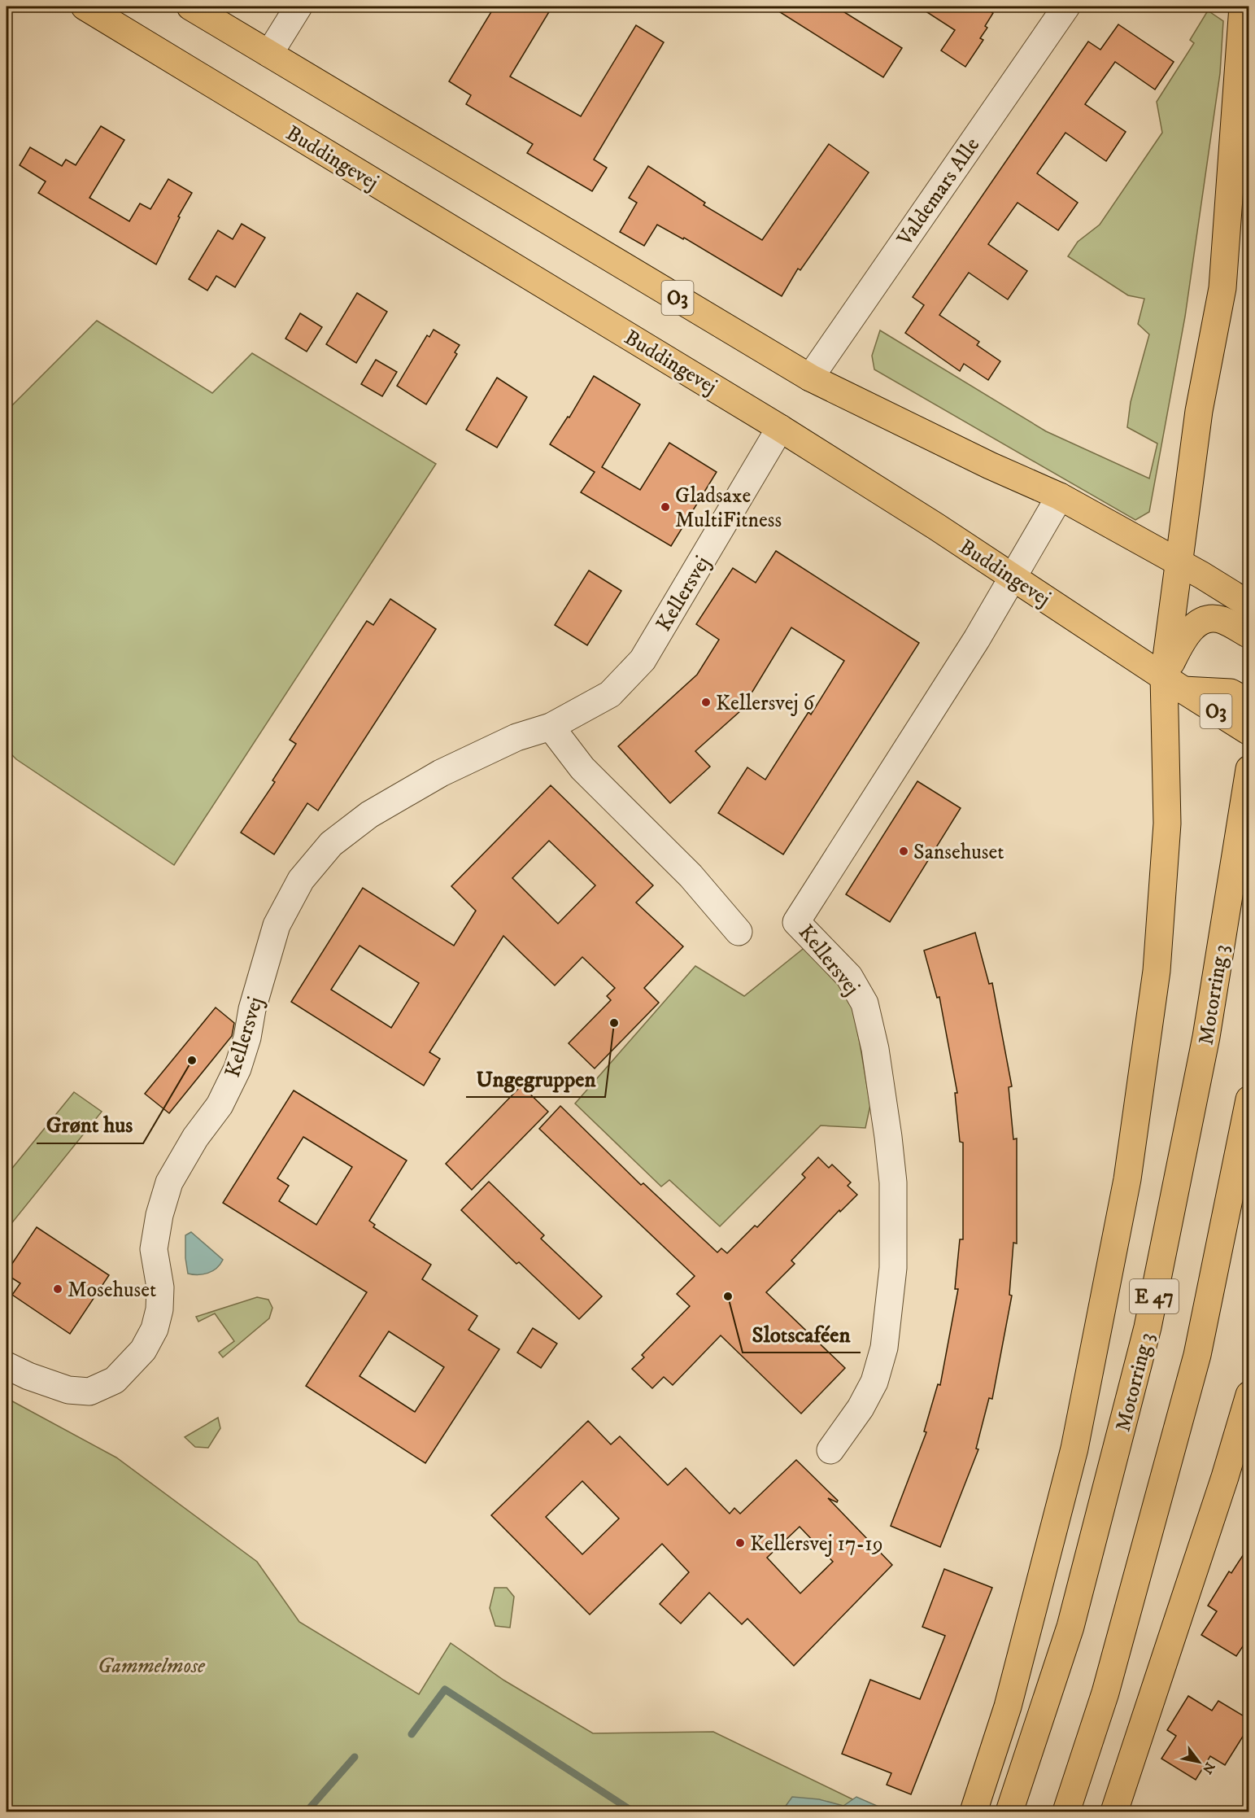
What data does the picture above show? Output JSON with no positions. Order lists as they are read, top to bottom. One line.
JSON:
{"streets":{"main road":["Buddingevej","O3","Motorring 3","E 47"],"street":["Valdemars Alle","Kellersvej"]},"crossings":[["Buddingevej","Kellersvej"],["Valdemars Alle","O3"],["O3","Kellersvej"]],"parks":["Gammelmose"],"places":["Gladsaxe MultiFitness","Kellersvej 6","Sansehuset","Ungegruppen","Grønt hus","Mosehuset","Slotscaféen","Kellersvej 17-19"],"north":"bottom right"}
